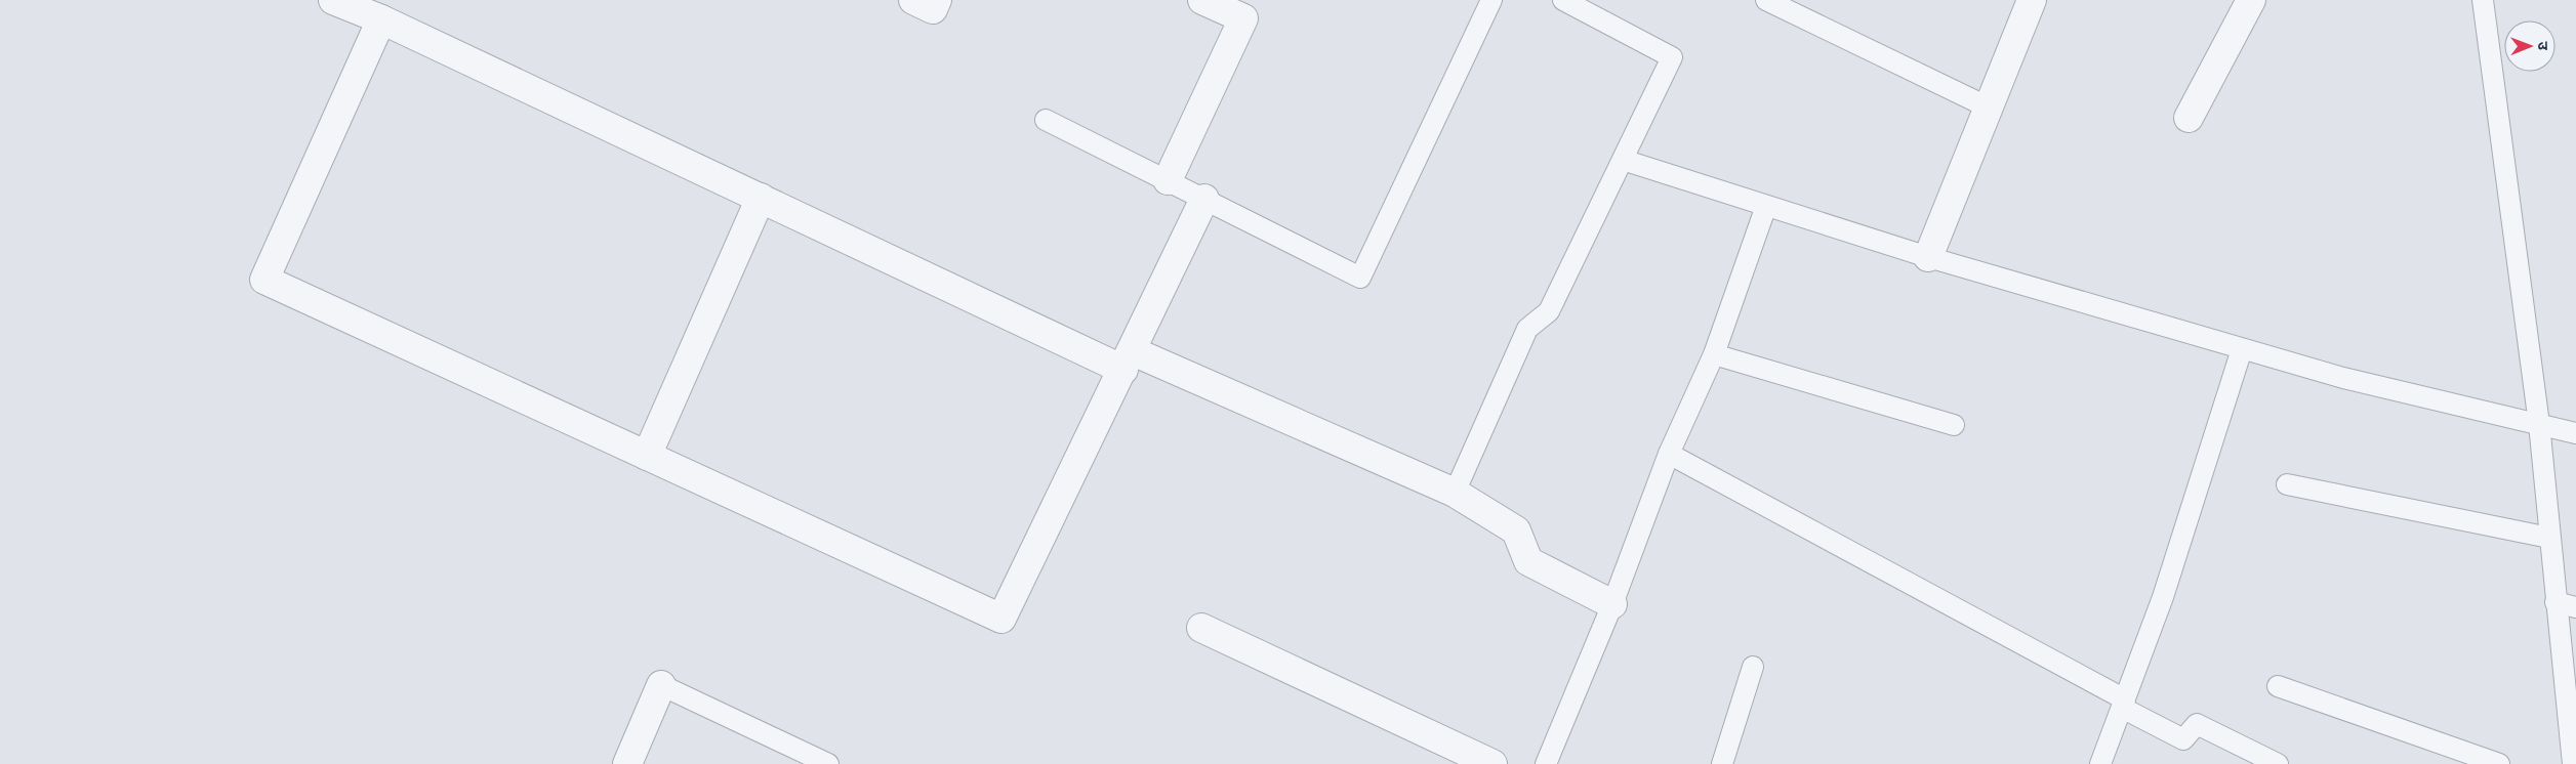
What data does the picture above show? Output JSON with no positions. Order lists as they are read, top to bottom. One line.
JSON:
{"north":"right"}
